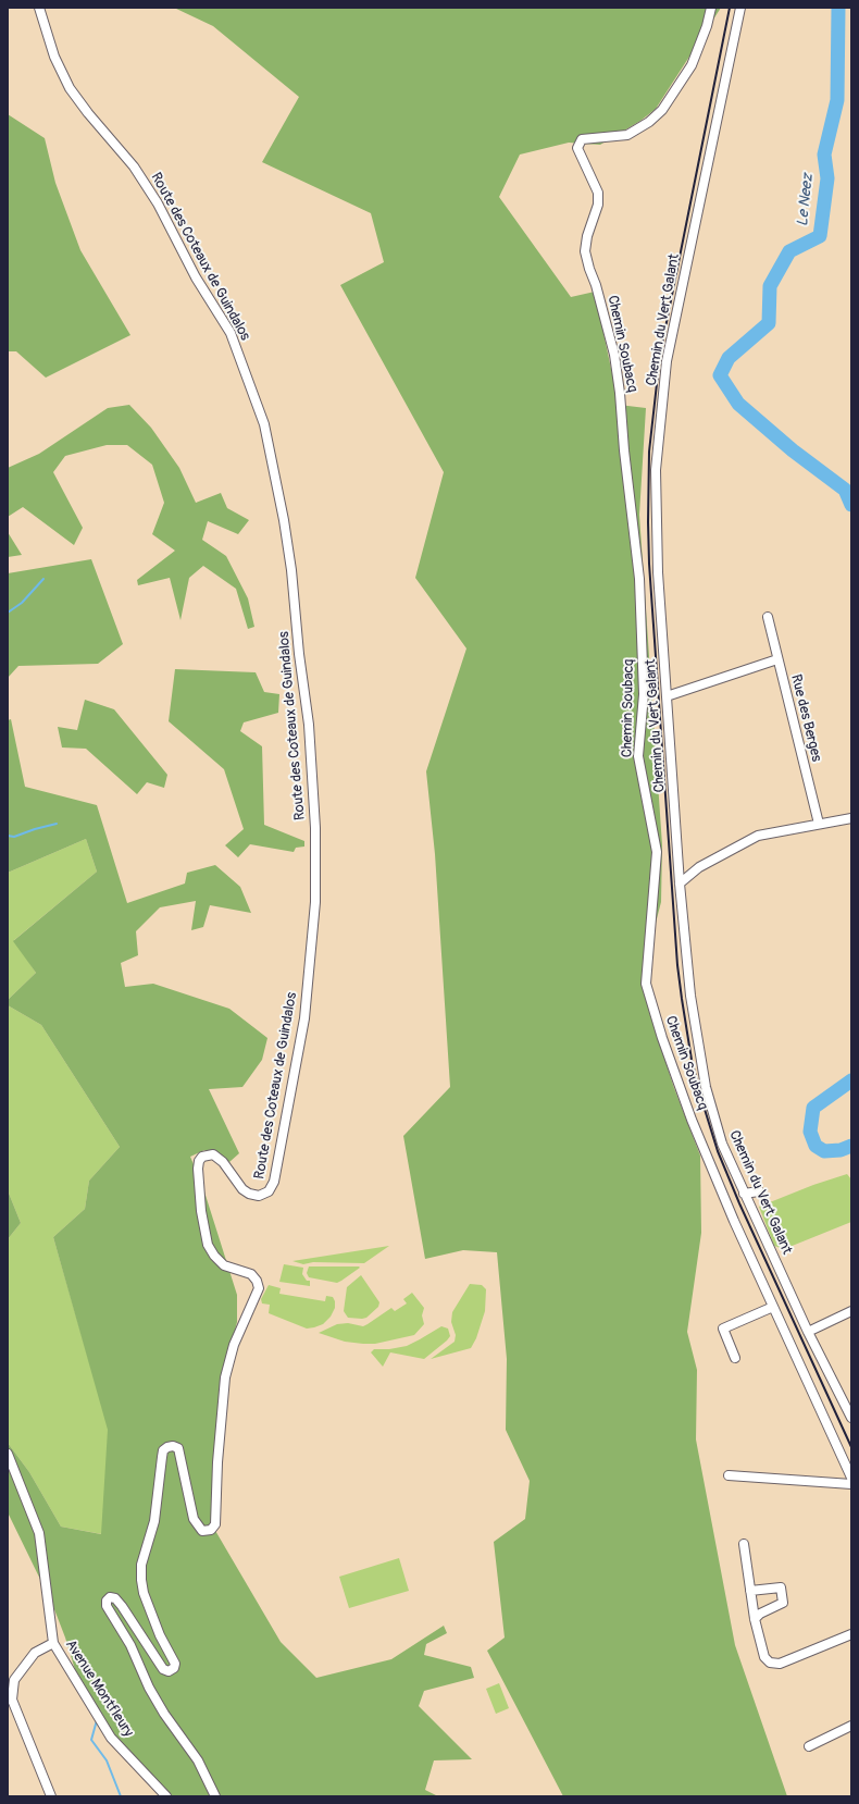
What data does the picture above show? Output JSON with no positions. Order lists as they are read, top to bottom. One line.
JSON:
{"streets":{"street":["Route des Coteaux de Guindalos","Chemin du Vert Galant","Chemin Soubacq","Rue des Berges","Avenue Montfleury"]},"water":["Le Neez"]}
